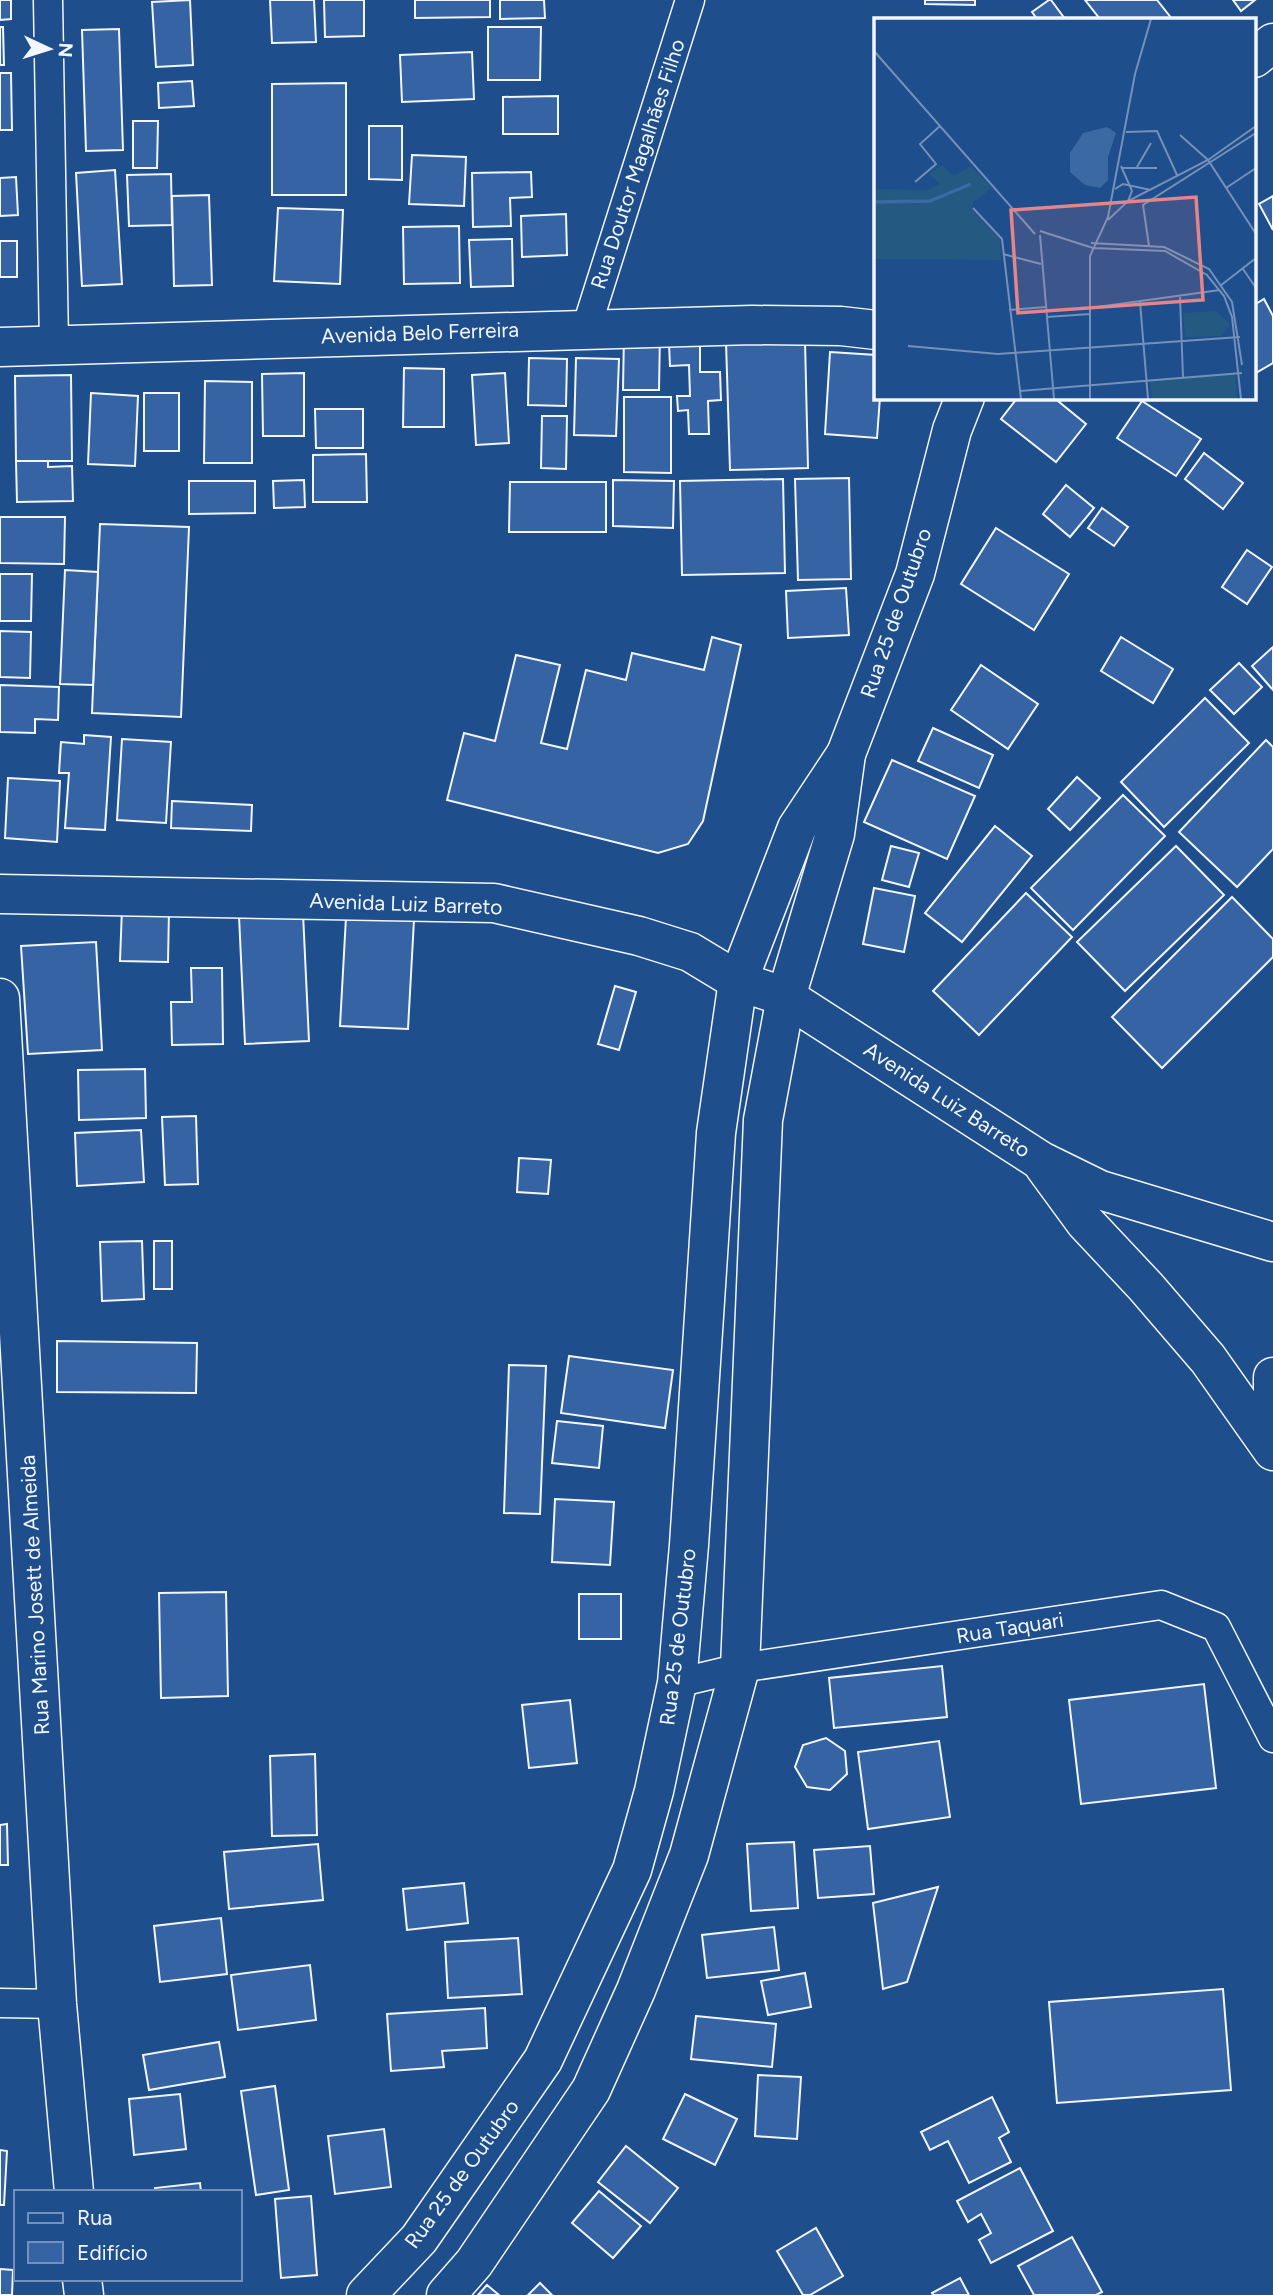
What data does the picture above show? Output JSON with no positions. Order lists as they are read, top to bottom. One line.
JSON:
{"streets":{"main road":["Avenida Belo Ferreira","Rua 25 de Outubro","Avenida Luiz Barreto","Rua Marino Josett de Almeida"],"street":["Rua Doutor Magalhães Filho","Rua Taquari"]},"crossings":[["Rua Doutor Magalhães Filho","Avenida Belo Ferreira"],["Rua 25 de Outubro","Avenida Luiz Barreto"],["Rua 25 de Outubro","Rua Taquari"]],"legend":["Rua","Edifício"],"north":"right"}
